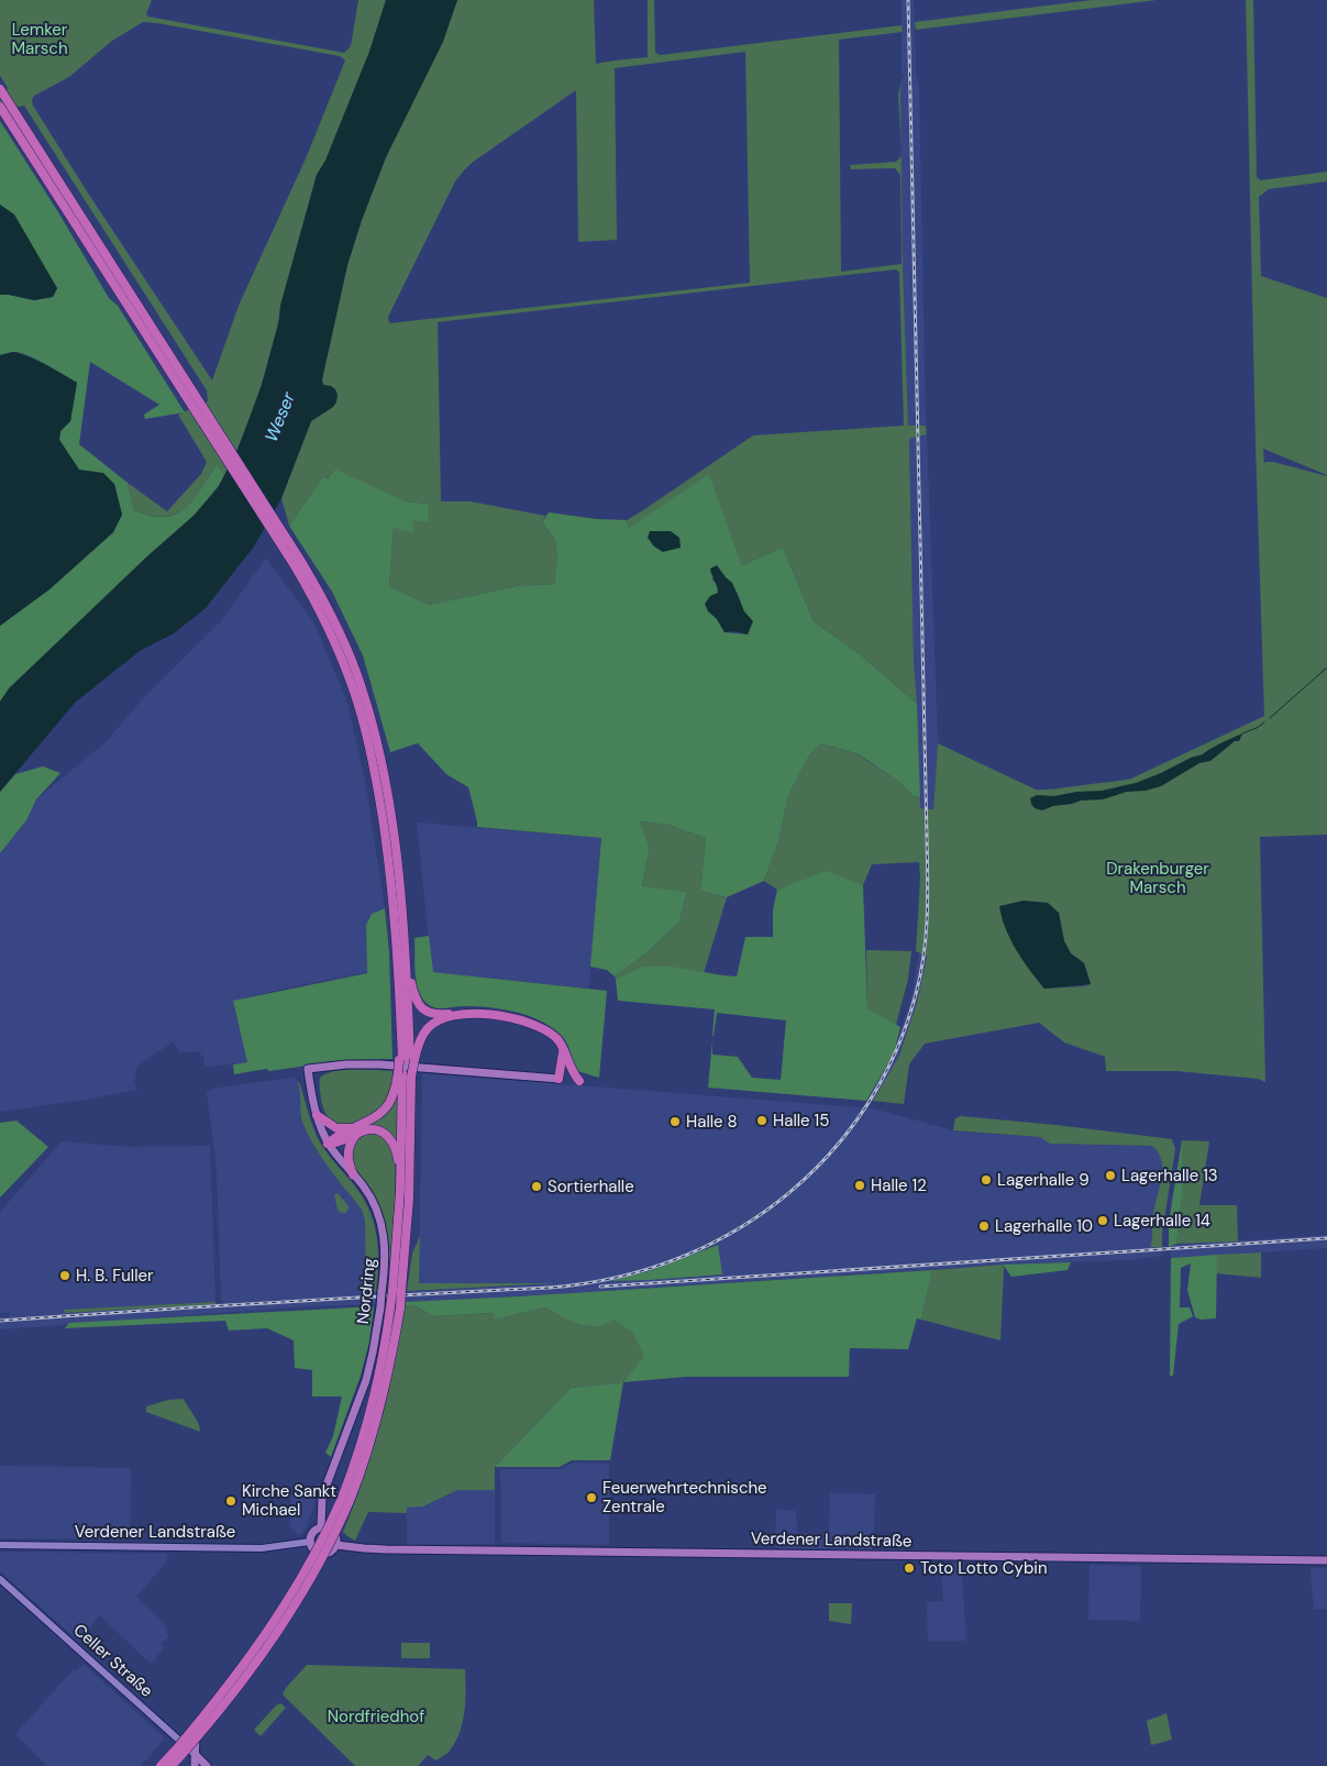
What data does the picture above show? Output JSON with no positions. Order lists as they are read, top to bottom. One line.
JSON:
{"streets":{"main road":["Nordring","Verdener Landstraße","Celler Straße"]},"crossings":[["Nordring","Verdener Landstraße"]],"water":["Weser"],"parks":["Lemker Marsch","Drakenburger Marsch","Nordfriedhof"],"places":["Halle 15","Halle 8","Lagerhalle 13","Lagerhalle 9","Halle 12","Sortierhalle","Lagerhalle 14","Lagerhalle 10","H. B. Fuller","Feuerwehrtechnische Zentrale","Kirche Sankt Michael","Toto Lotto Cybin"]}
